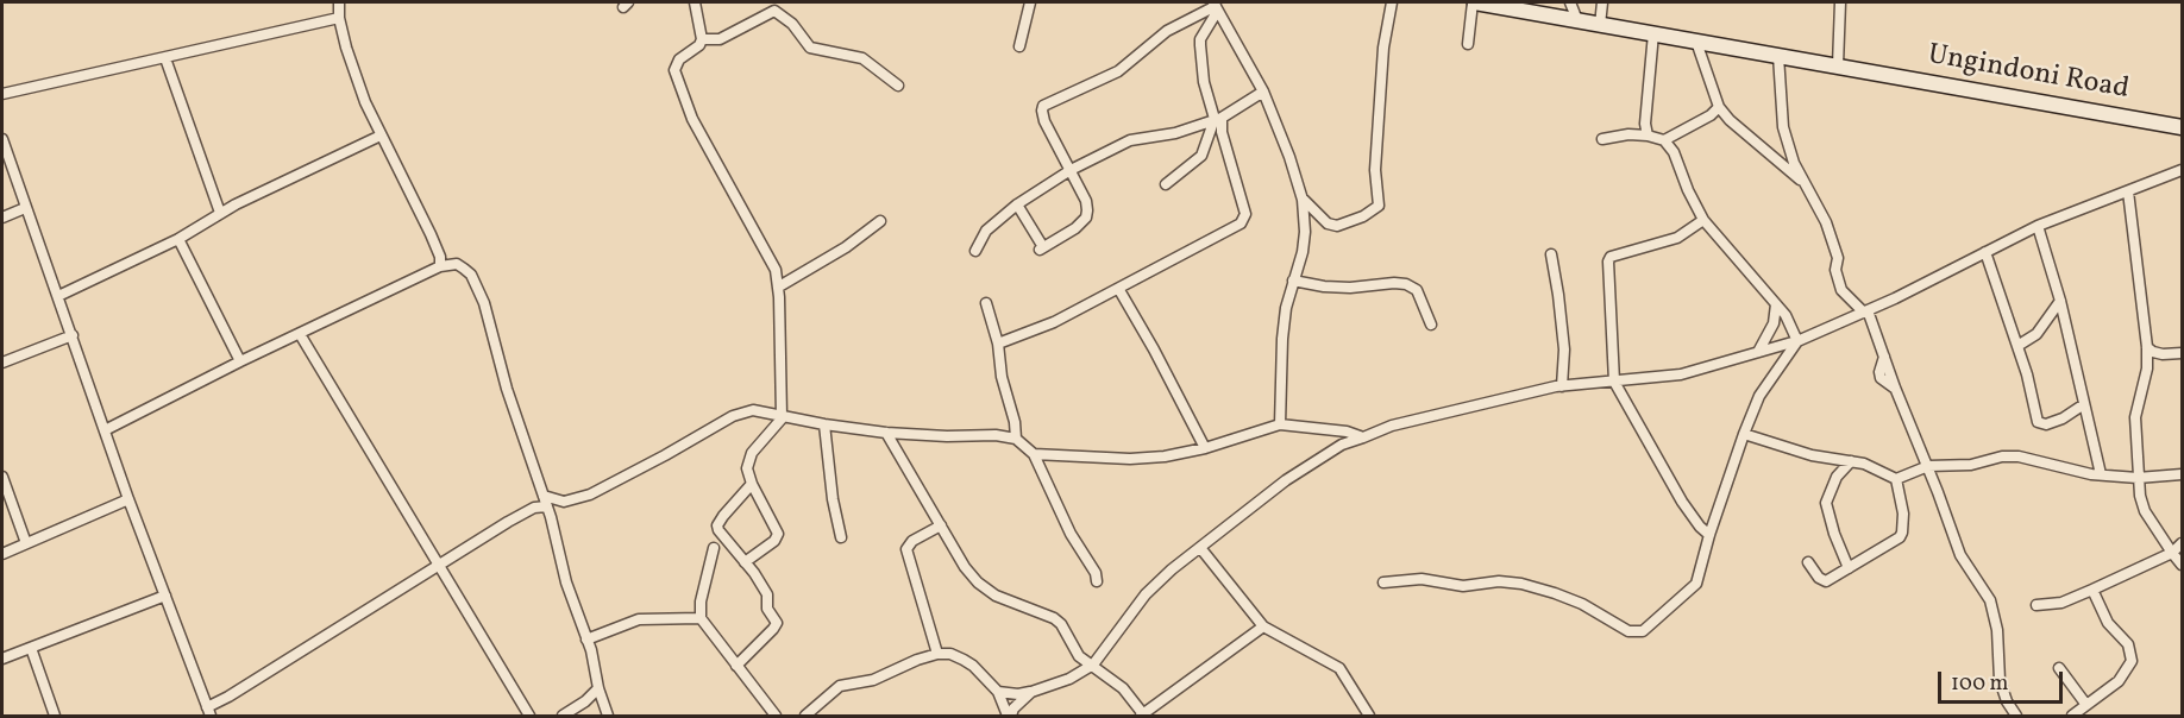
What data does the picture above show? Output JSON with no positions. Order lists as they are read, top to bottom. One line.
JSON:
{"streets":{"main road":["Ungindoni Road"]},"scale_bar":"100 m"}
